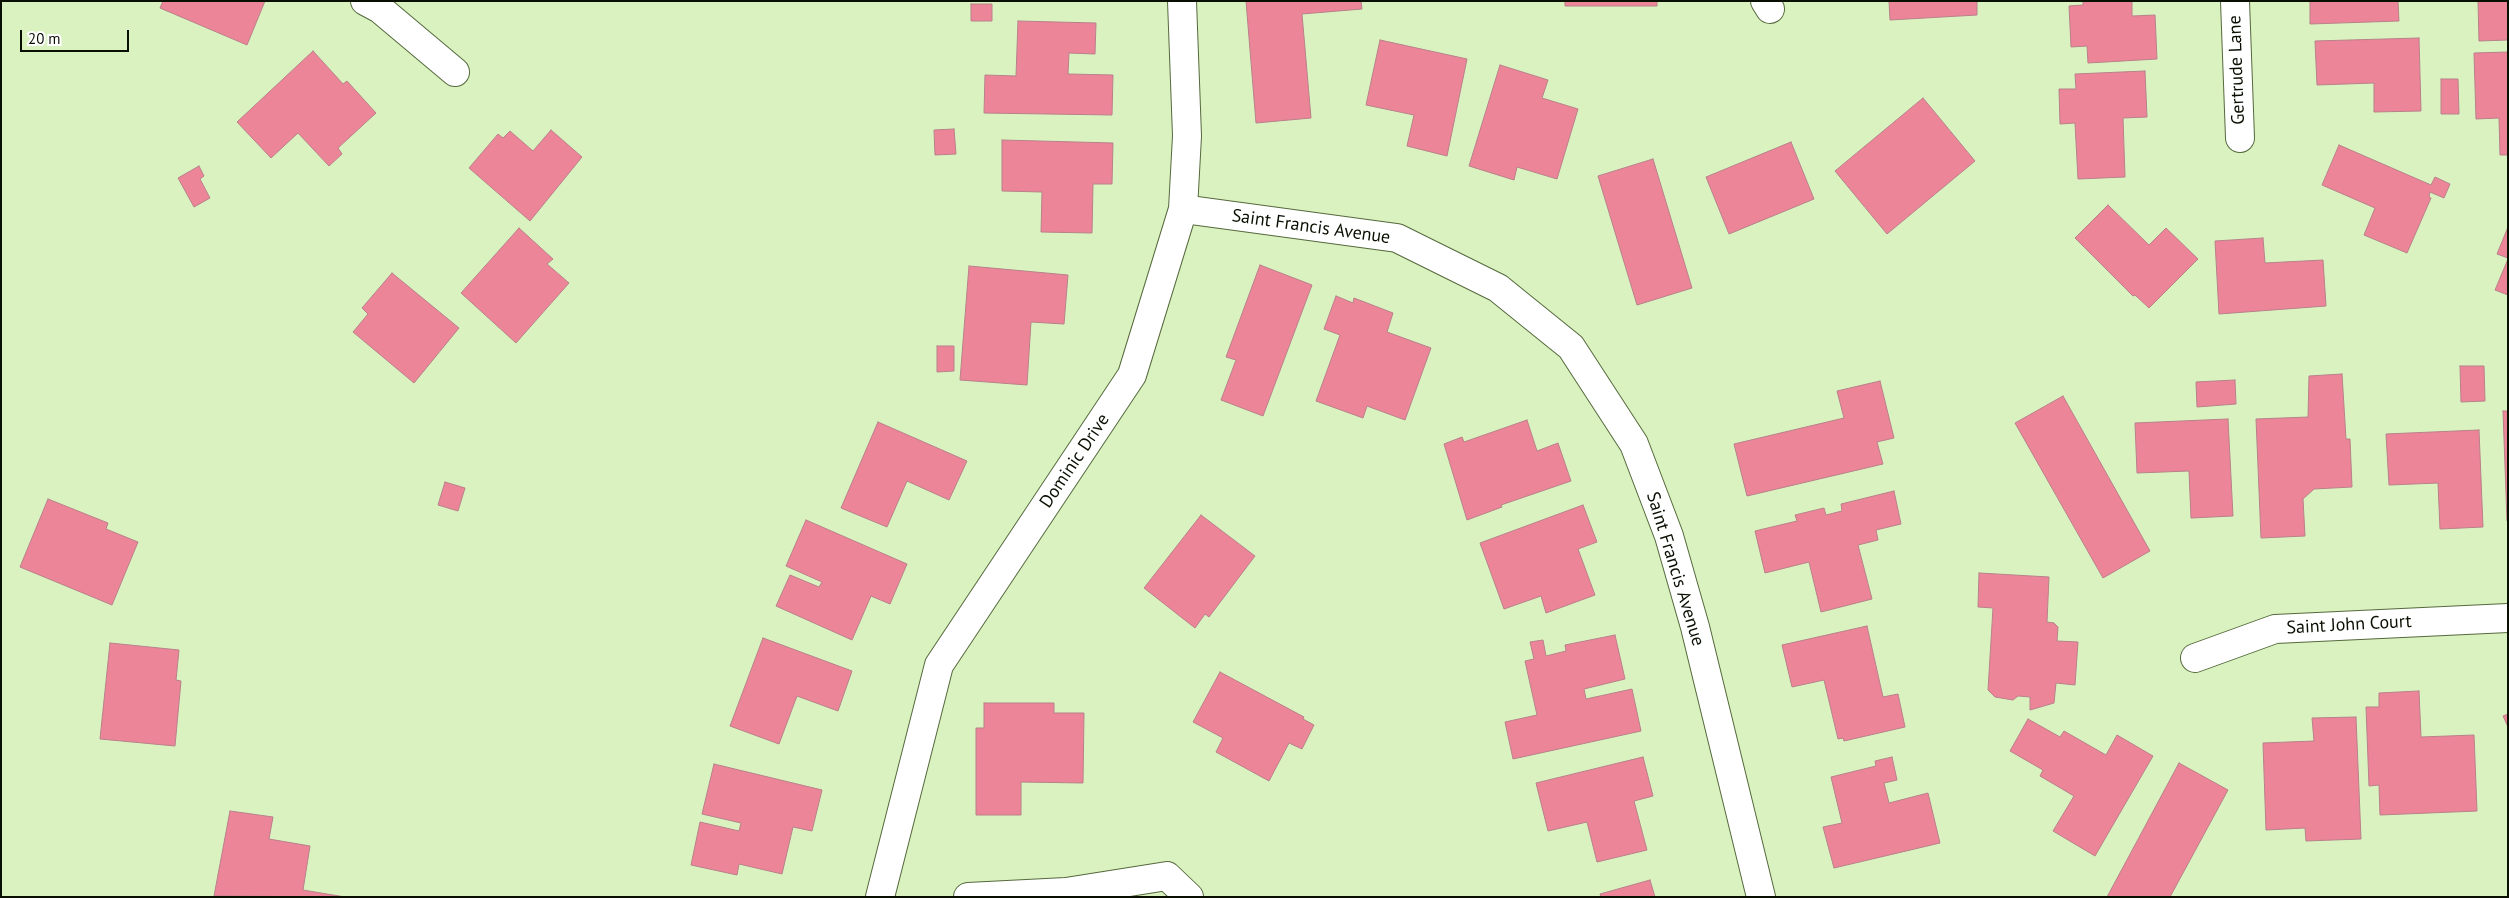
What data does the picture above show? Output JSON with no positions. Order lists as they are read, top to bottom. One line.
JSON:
{"streets":{"street":["Gertrude Lane","Saint Francis Avenue","Dominic Drive","Saint John Court"]},"crossings":[["Saint Francis Avenue","Dominic Drive"]],"scale_bar":"20 m"}
